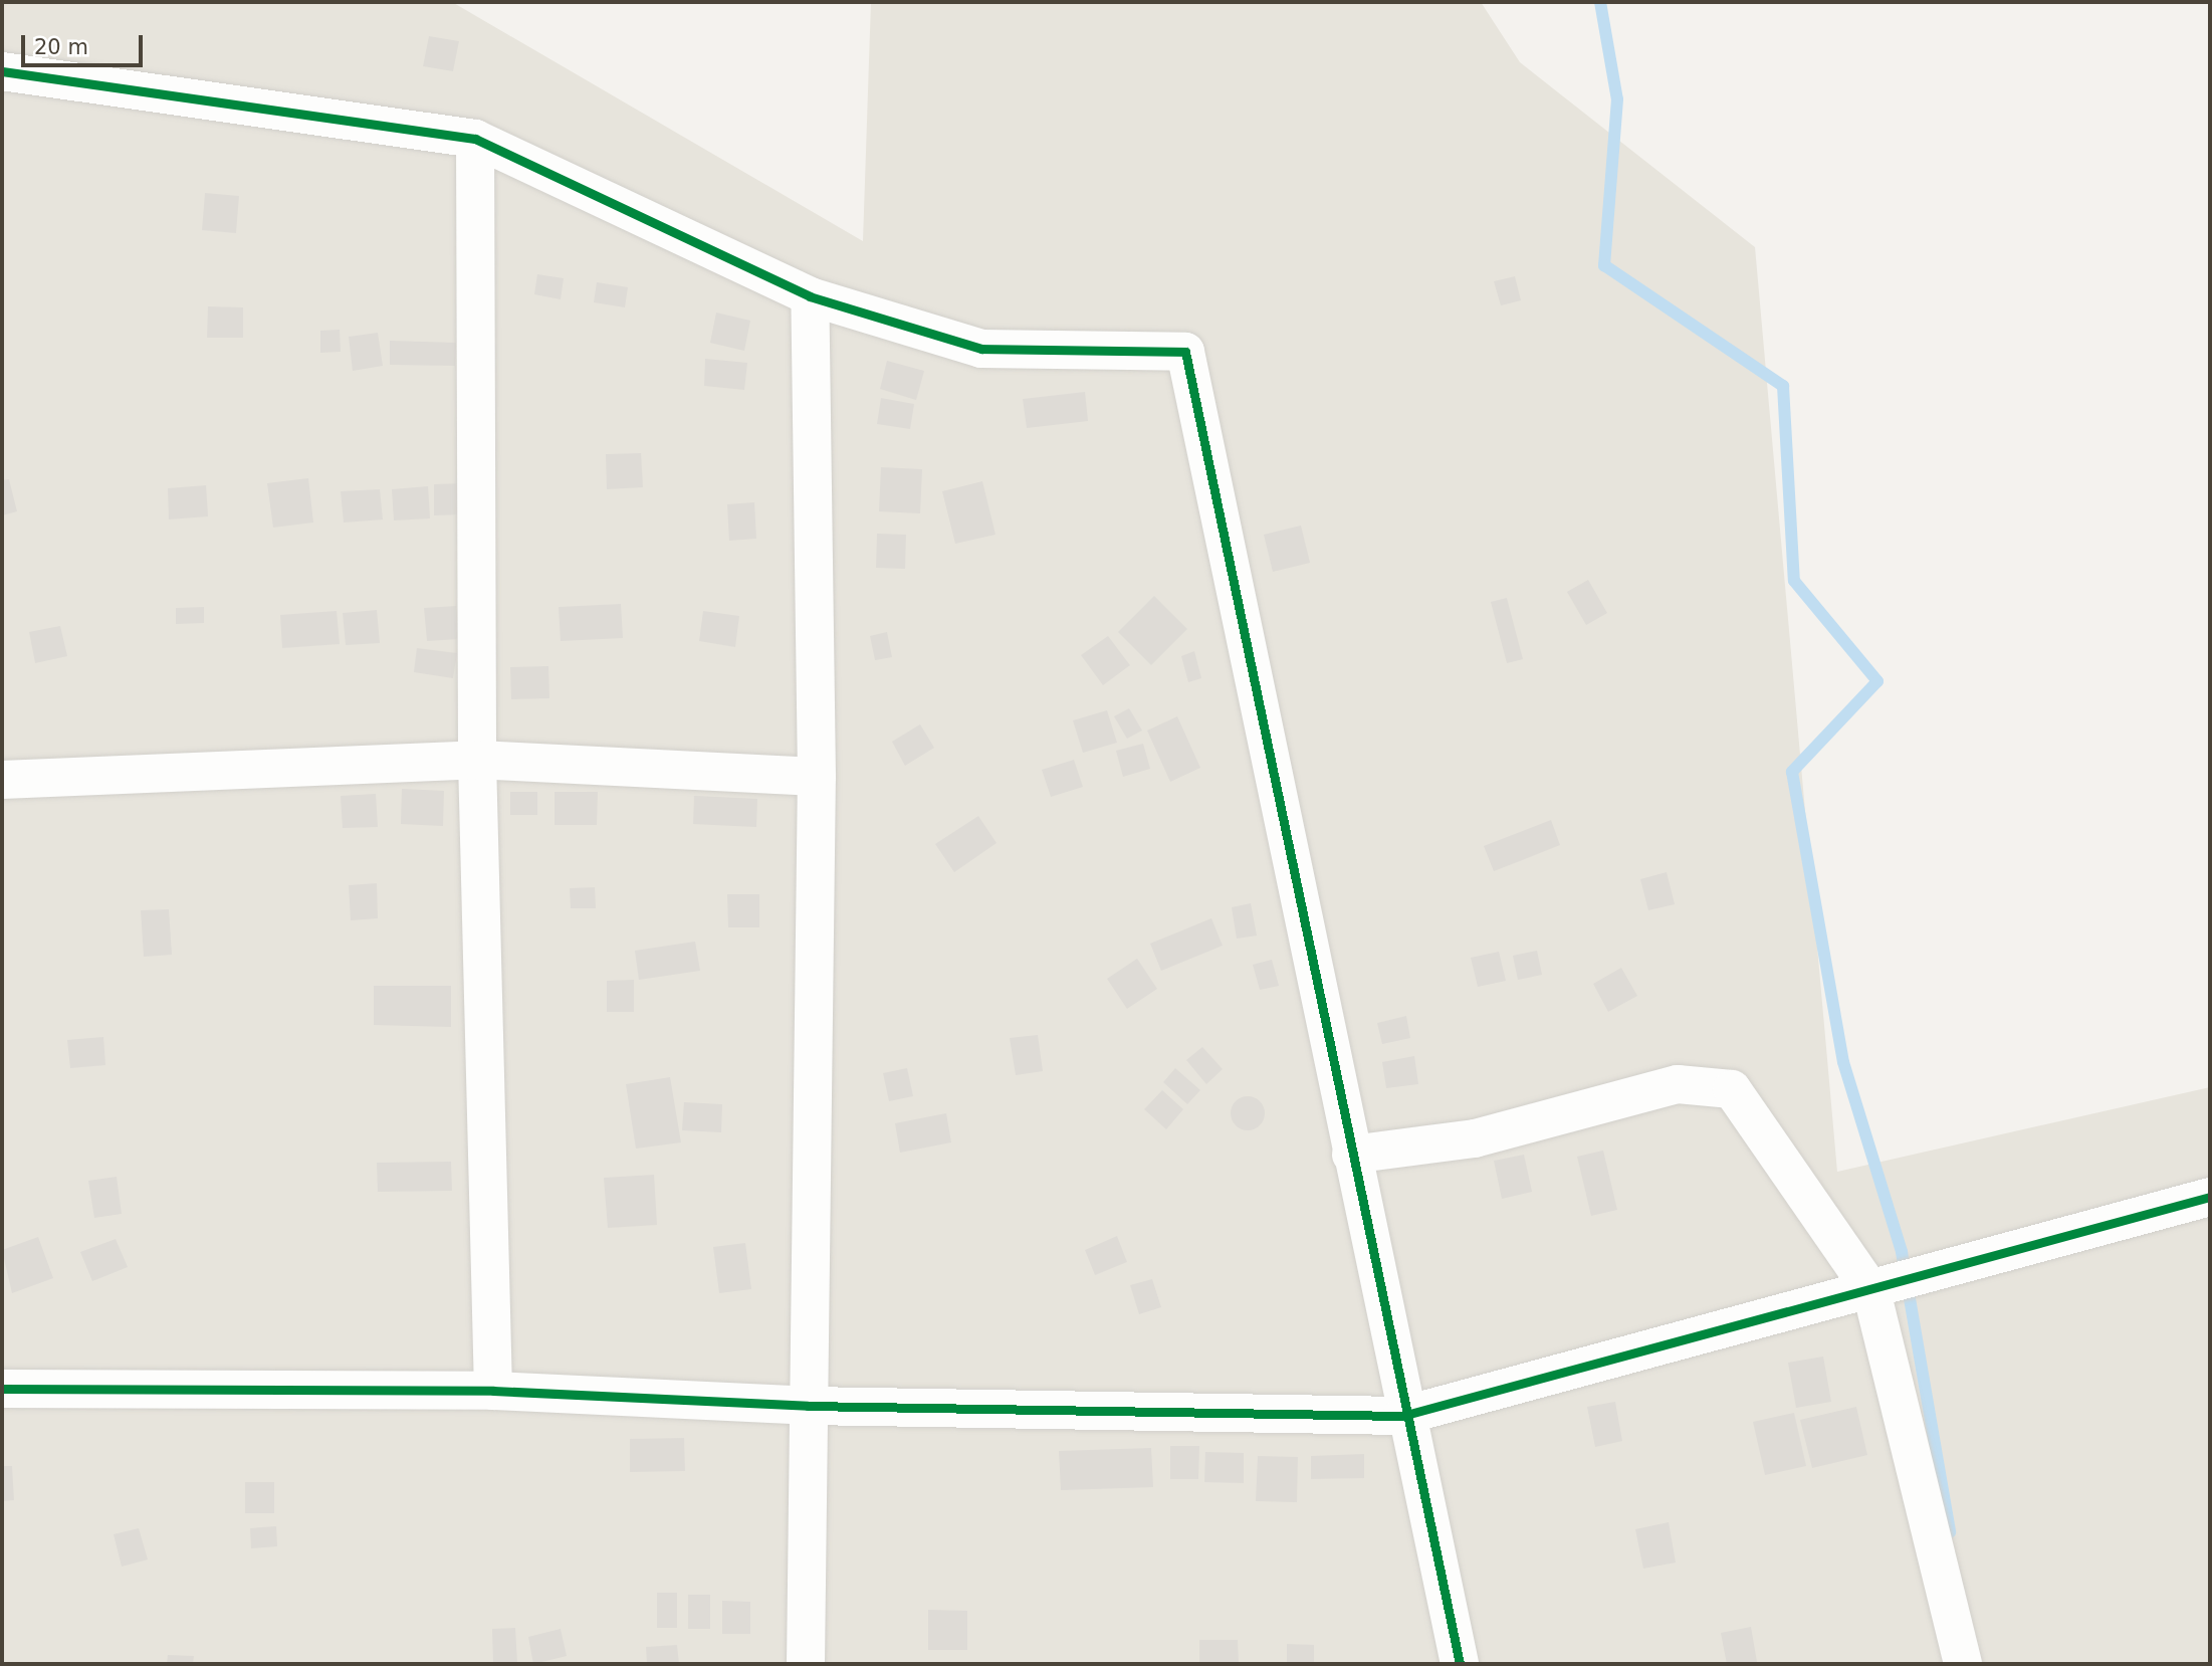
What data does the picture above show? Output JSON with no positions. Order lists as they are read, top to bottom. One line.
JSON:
{"scale_bar":"20 m"}
